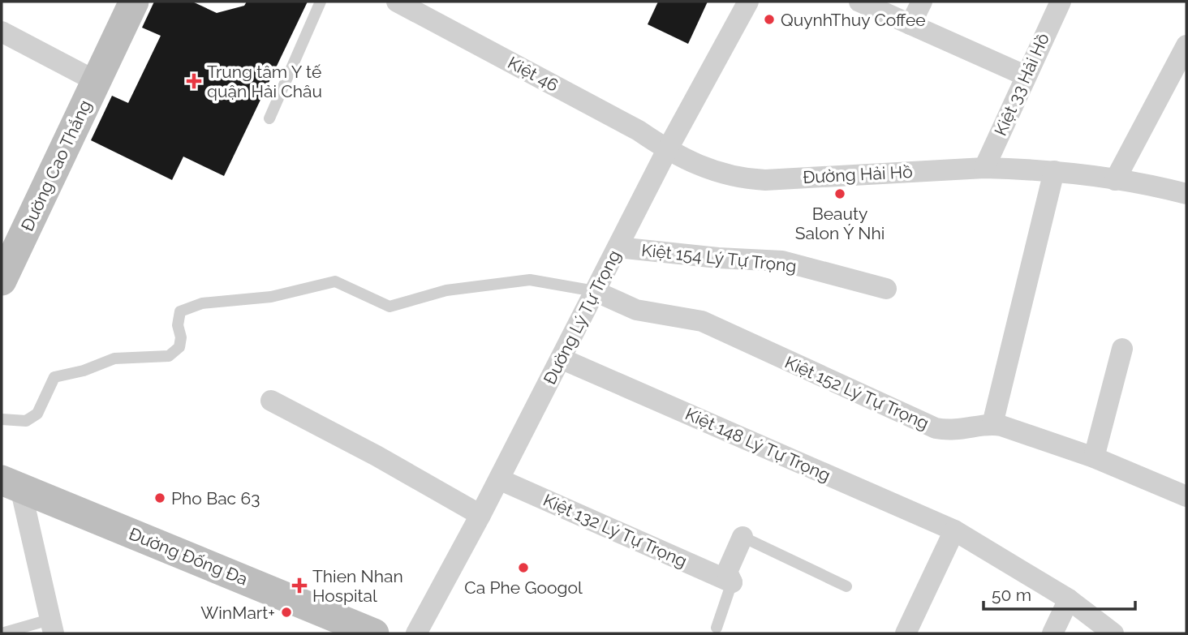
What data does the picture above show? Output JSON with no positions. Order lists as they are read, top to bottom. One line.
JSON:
{"streets":{"main road":["Đường Cao Thắng","Đường Đống Đa"],"street":["Kiệt 46","Kiệt 33 Hải Hồ","Đường Hải Hồ","Kiệt 154 Lý Tự Trọng","Đường Lý Tự Trọng","Kiệt 152 Lý Tự Trọng","Kiệt 148 Lý Tự Trọng","Kiệt 132 Lý Tự Trọng"]},"crossings":[["Kiệt 46","Đường Hải Hồ"],["Kiệt 46","Đường Lý Tự Trọng"],["Kiệt 33 Hải Hồ","Đường Hải Hồ"],["Đường Hải Hồ","Đường Lý Tự Trọng"],["Kiệt 154 Lý Tự Trọng","Đường Lý Tự Trọng"],["Đường Lý Tự Trọng","Kiệt 152 Lý Tự Trọng"],["Đường Lý Tự Trọng","Kiệt 148 Lý Tự Trọng"],["Đường Lý Tự Trọng","Kiệt 132 Lý Tự Trọng"]],"places":{"other":["QuynhThuy Coffee","Beauty Salon Ý Nhi","Pho Bac 63","Ca Phe Googol","WinMart+"],"health":["Trung tâm Y tế quận Hải Châu","Thien Nhan Hospital"]},"scale_bar":"50 m"}
